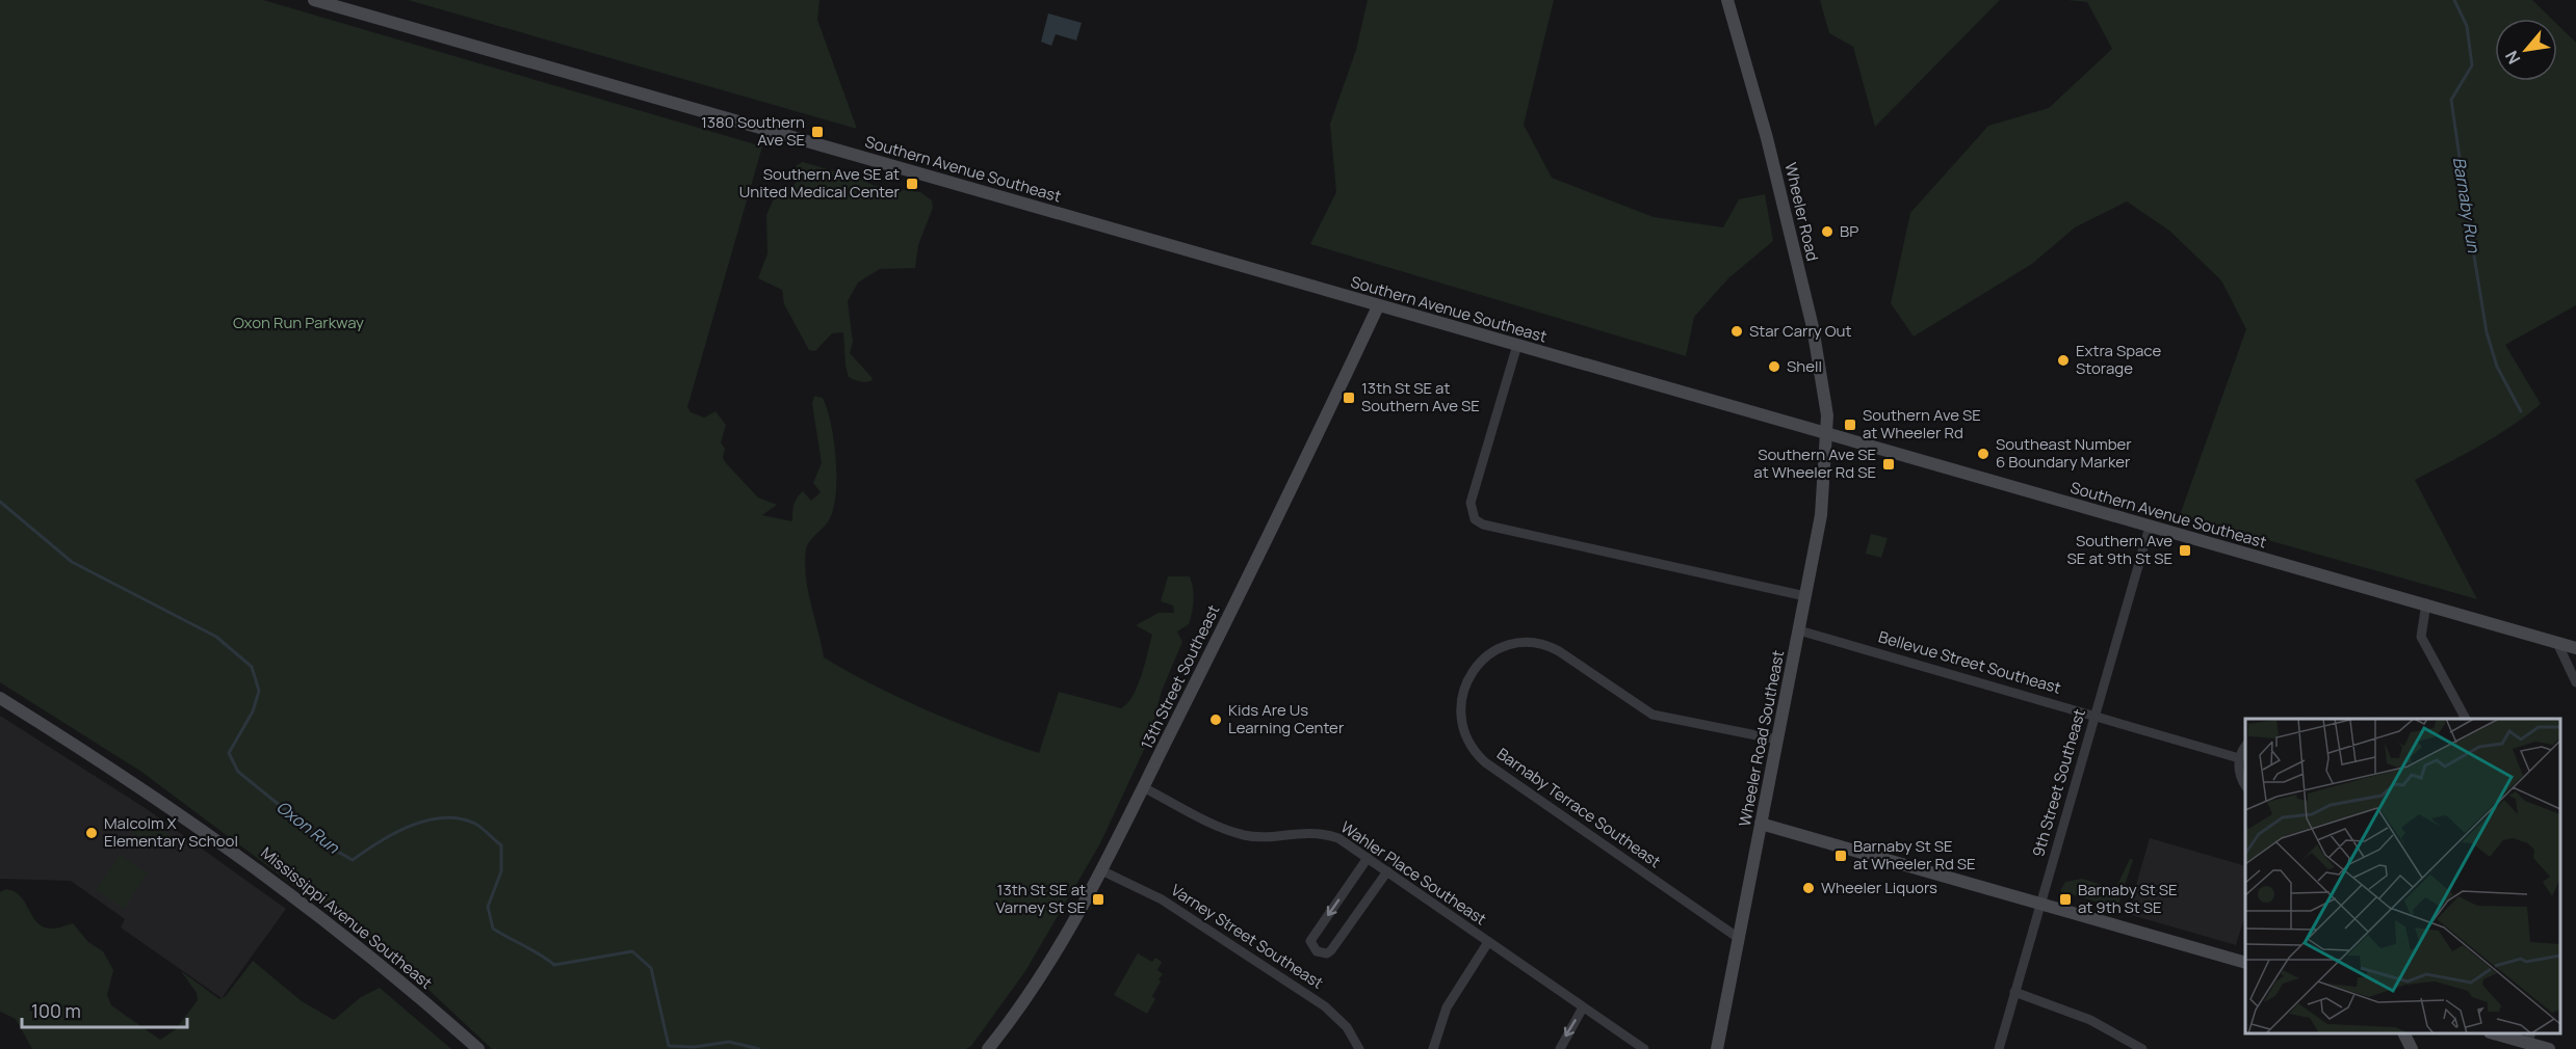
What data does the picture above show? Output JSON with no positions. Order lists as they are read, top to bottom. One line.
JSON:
{"streets":{"main road":["Southern Avenue Southeast","Wheeler Road","13th Street Southeast","Wheeler Road Southeast","Mississippi Avenue Southeast"],"street":["Bellevue Street Southeast","9th Street Southeast","Barnaby Terrace Southeast","Wahler Place Southeast","Varney Street Southeast"]},"crossings":[["Southern Avenue Southeast","Wheeler Road"],["Southern Avenue Southeast","13th Street Southeast"],["Southern Avenue Southeast","Wheeler Road Southeast"],["Southern Avenue Southeast","9th Street Southeast"],["Wheeler Road","Wheeler Road Southeast"],["Bellevue Street Southeast","Wheeler Road Southeast"],["Bellevue Street Southeast","9th Street Southeast"],["13th Street Southeast","Wahler Place Southeast"],["13th Street Southeast","Varney Street Southeast"],["Wheeler Road Southeast","Barnaby Terrace Southeast"]],"water":["Barnaby Run","Oxon Run"],"parks":["Oxon Run Parkway"],"places":{"transit":["1380 Southern Ave SE","Southern Ave SE at United Medical Center","13th St SE at Southern Ave SE","Southern Ave SE at Wheeler Rd","Southern Ave SE at Wheeler Rd SE","Southern Ave SE at 9th St SE","Barnaby St SE at Wheeler Rd SE","13th St SE at Varney St SE","Barnaby St SE at 9th St SE"],"other":["BP","Star Carry Out","Extra Space Storage","Shell","Southeast Number 6 Boundary Marker","Kids Are Us Learning Center","Malcolm X Elementary School","Wheeler Liquors"]},"scale_bar":"100 m","north":"bottom left"}
